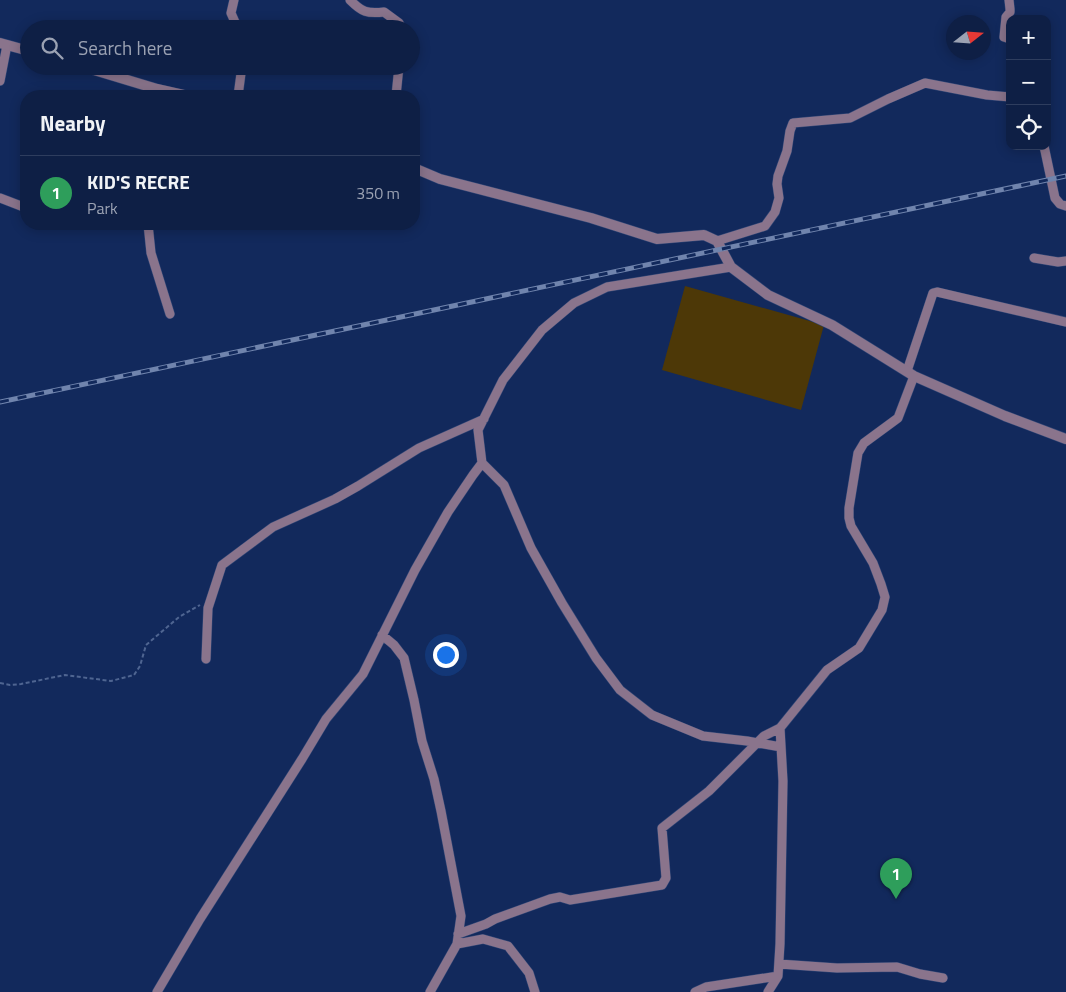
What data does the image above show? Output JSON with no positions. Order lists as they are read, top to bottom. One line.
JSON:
{"north":"right","page":{"map_buttons":["+","−"],"search":"Search here","heading":"Nearby","list":[{"mark":"1","name":"KID'S RECRE","note":"Park","value":"350 m"}],"pins":"1"}}
